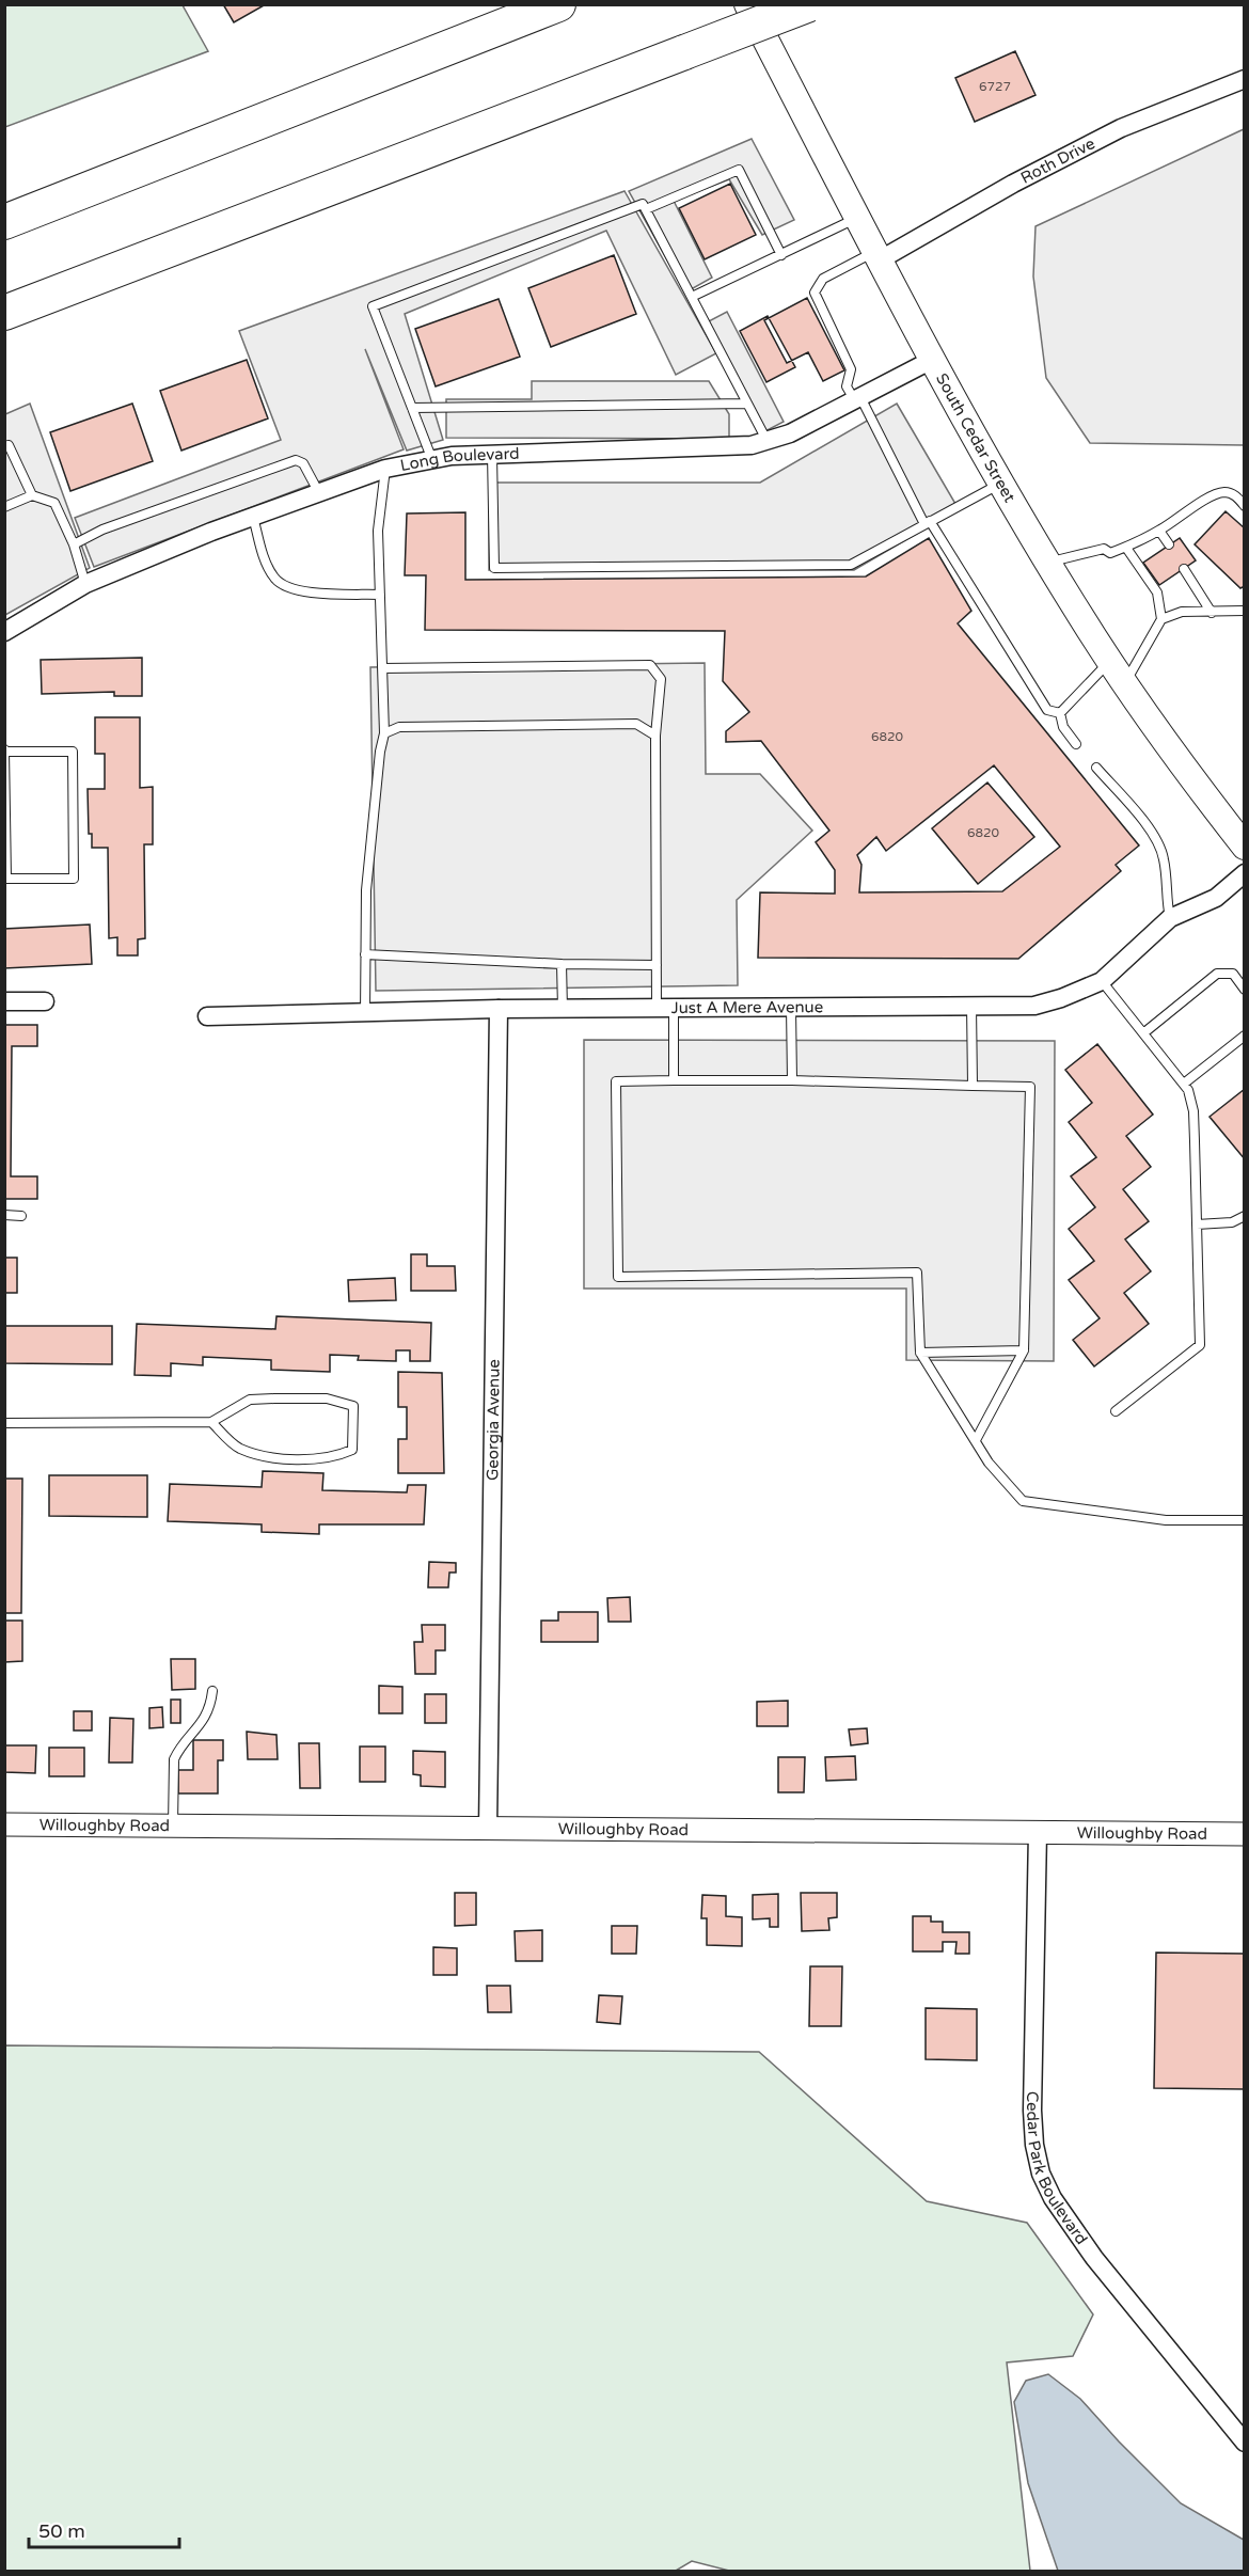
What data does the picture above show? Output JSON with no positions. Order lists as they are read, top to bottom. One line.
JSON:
{"streets":{"main road":["South Cedar Street"],"street":["Roth Drive","Long Boulevard","Just A Mere Avenue","Georgia Avenue","Willoughby Road","Cedar Park Boulevard"]},"crossings":[["Roth Drive","South Cedar Street"],["South Cedar Street","Long Boulevard"],["Just A Mere Avenue","Georgia Avenue"],["Georgia Avenue","Willoughby Road"],["Willoughby Road","Cedar Park Boulevard"]],"house_numbers":["6727","6820","6820"],"scale_bar":"50 m"}
